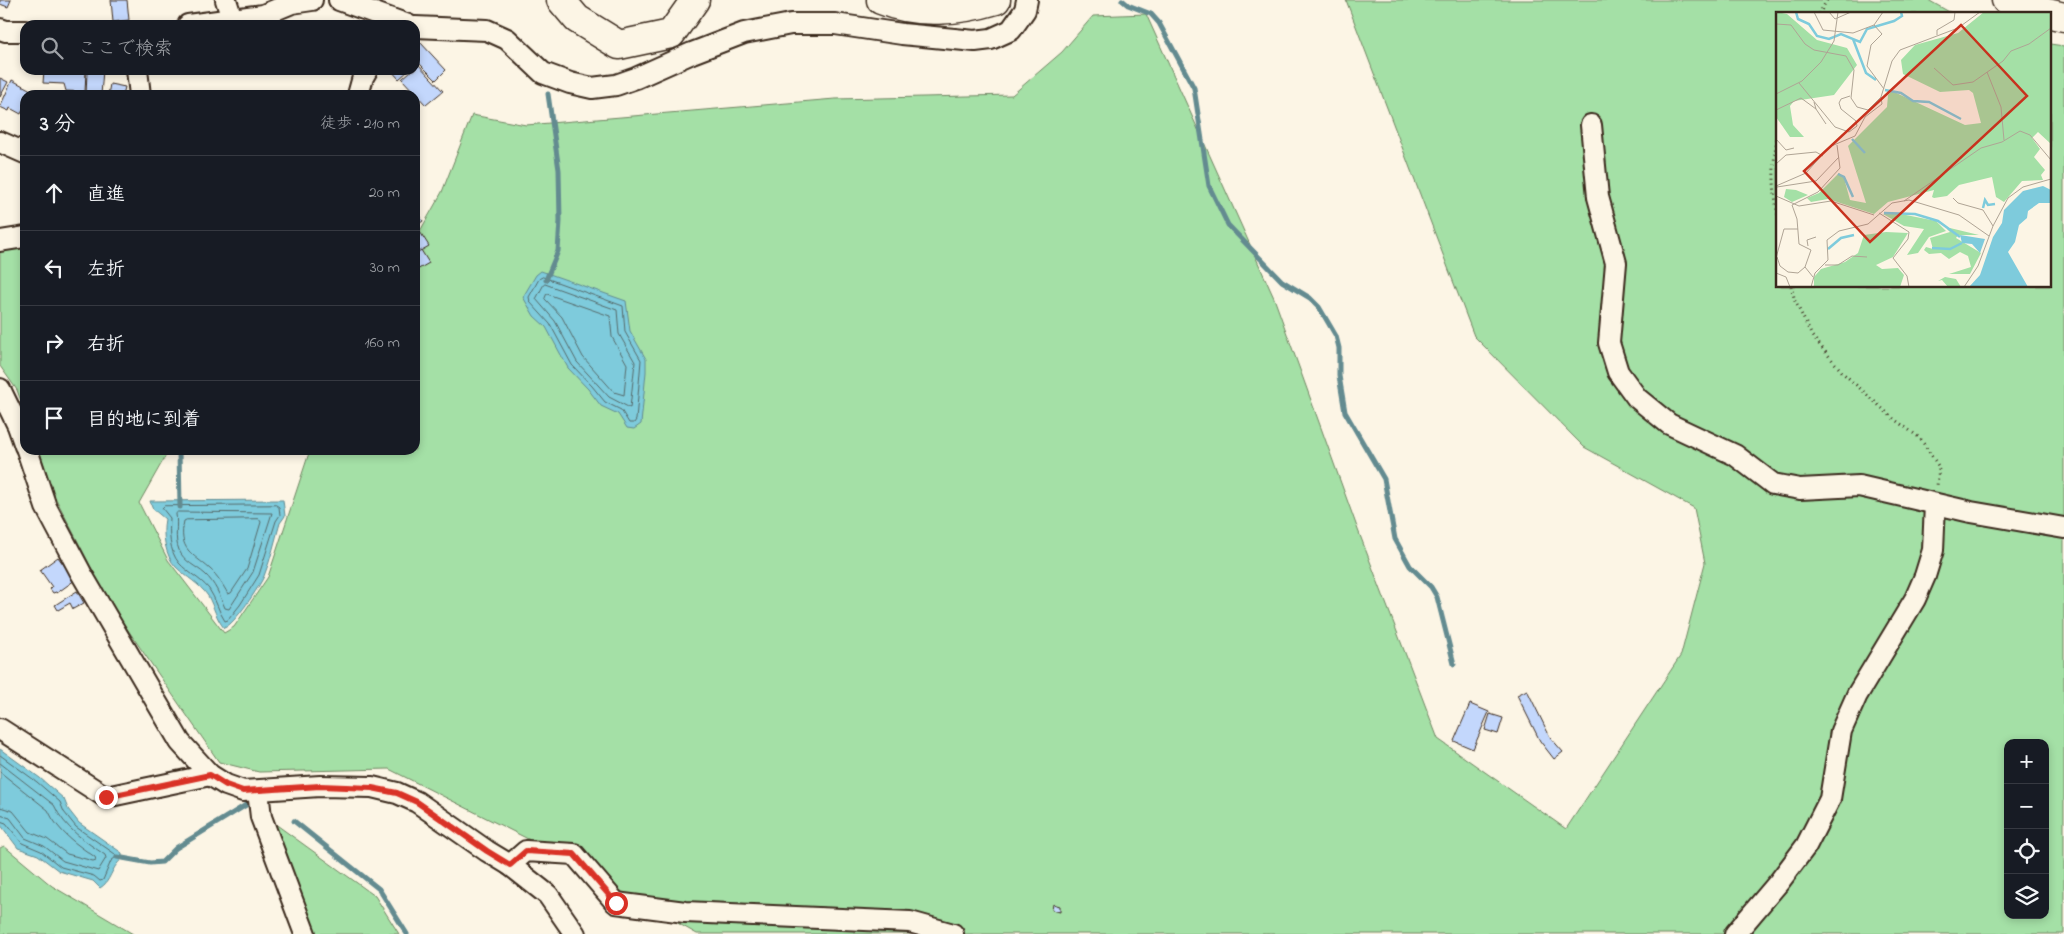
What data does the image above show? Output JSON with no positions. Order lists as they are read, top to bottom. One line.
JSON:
{"page":{"search":"ここで検索","heading":["3 分","徒歩 · 210 m"],"list":[["直進","20 m"],["左折","30 m"],["右折","160 m"],"目的地に到着"],"map_buttons":["+","−"]}}
